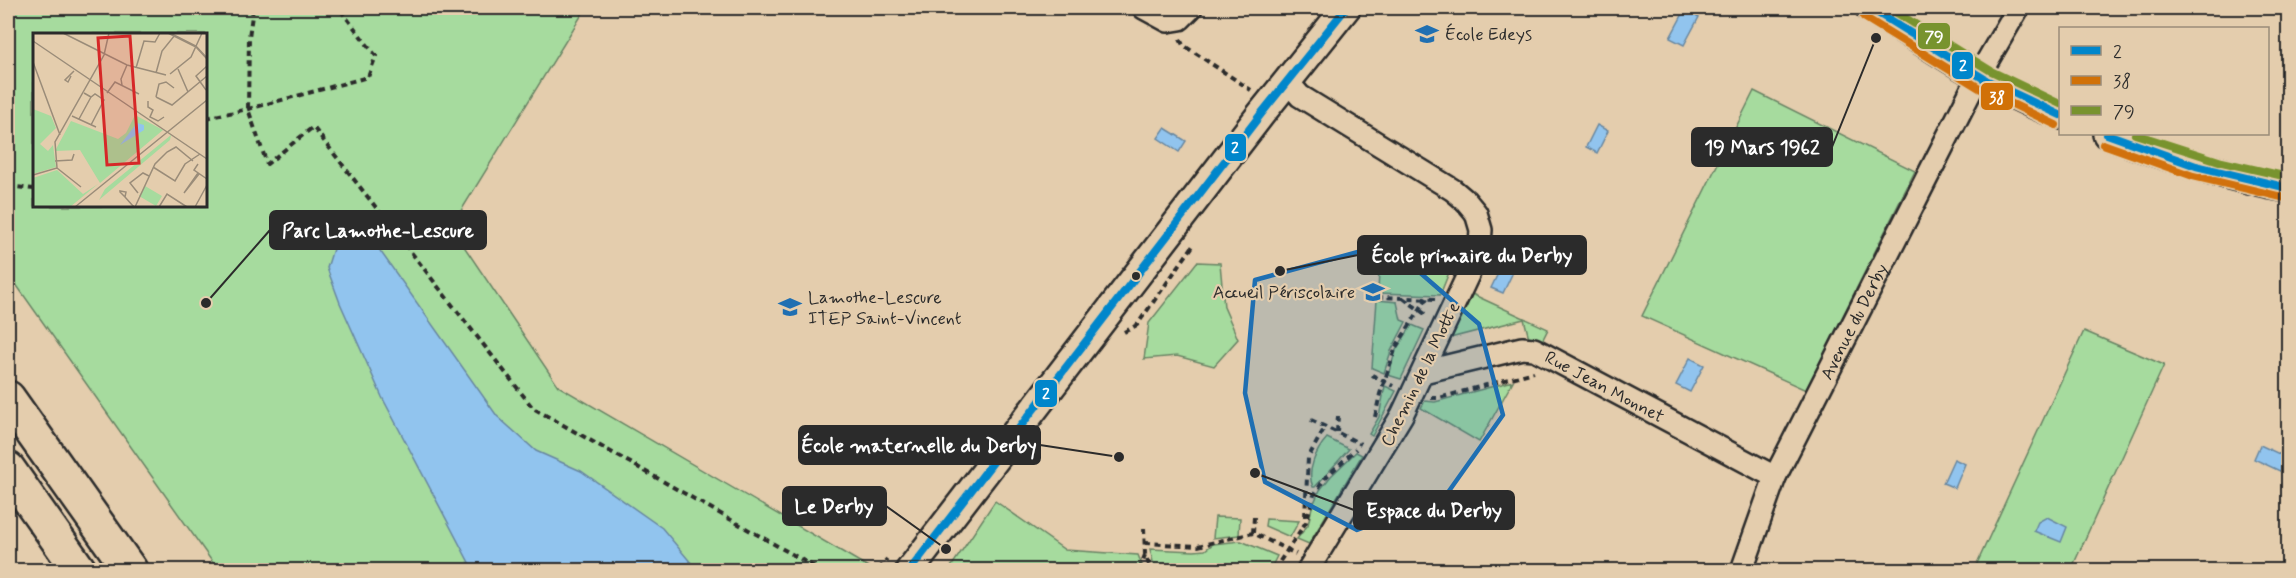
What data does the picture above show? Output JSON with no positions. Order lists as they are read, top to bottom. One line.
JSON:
{"streets":{"street":["Avenue du Derby","Chemin de la Motte","Rue Jean Monnet"]},"crossings":[["Avenue du Derby","Rue Jean Monnet"],["Chemin de la Motte","Rue Jean Monnet"]],"places":{"school or university":["École Edeys","Accueil Périscolaire","Lamothe-Lescure ITEP Saint-Vincent"],"other":["19 Mars 1962","École primaire du Derby","Parc Lamothe-Lescure","École maternelle du Derby","Espace du Derby","Le Derby"]},"lines":["transit line 2","transit line 79","transit line 38"],"legend":["2","38","79"]}
